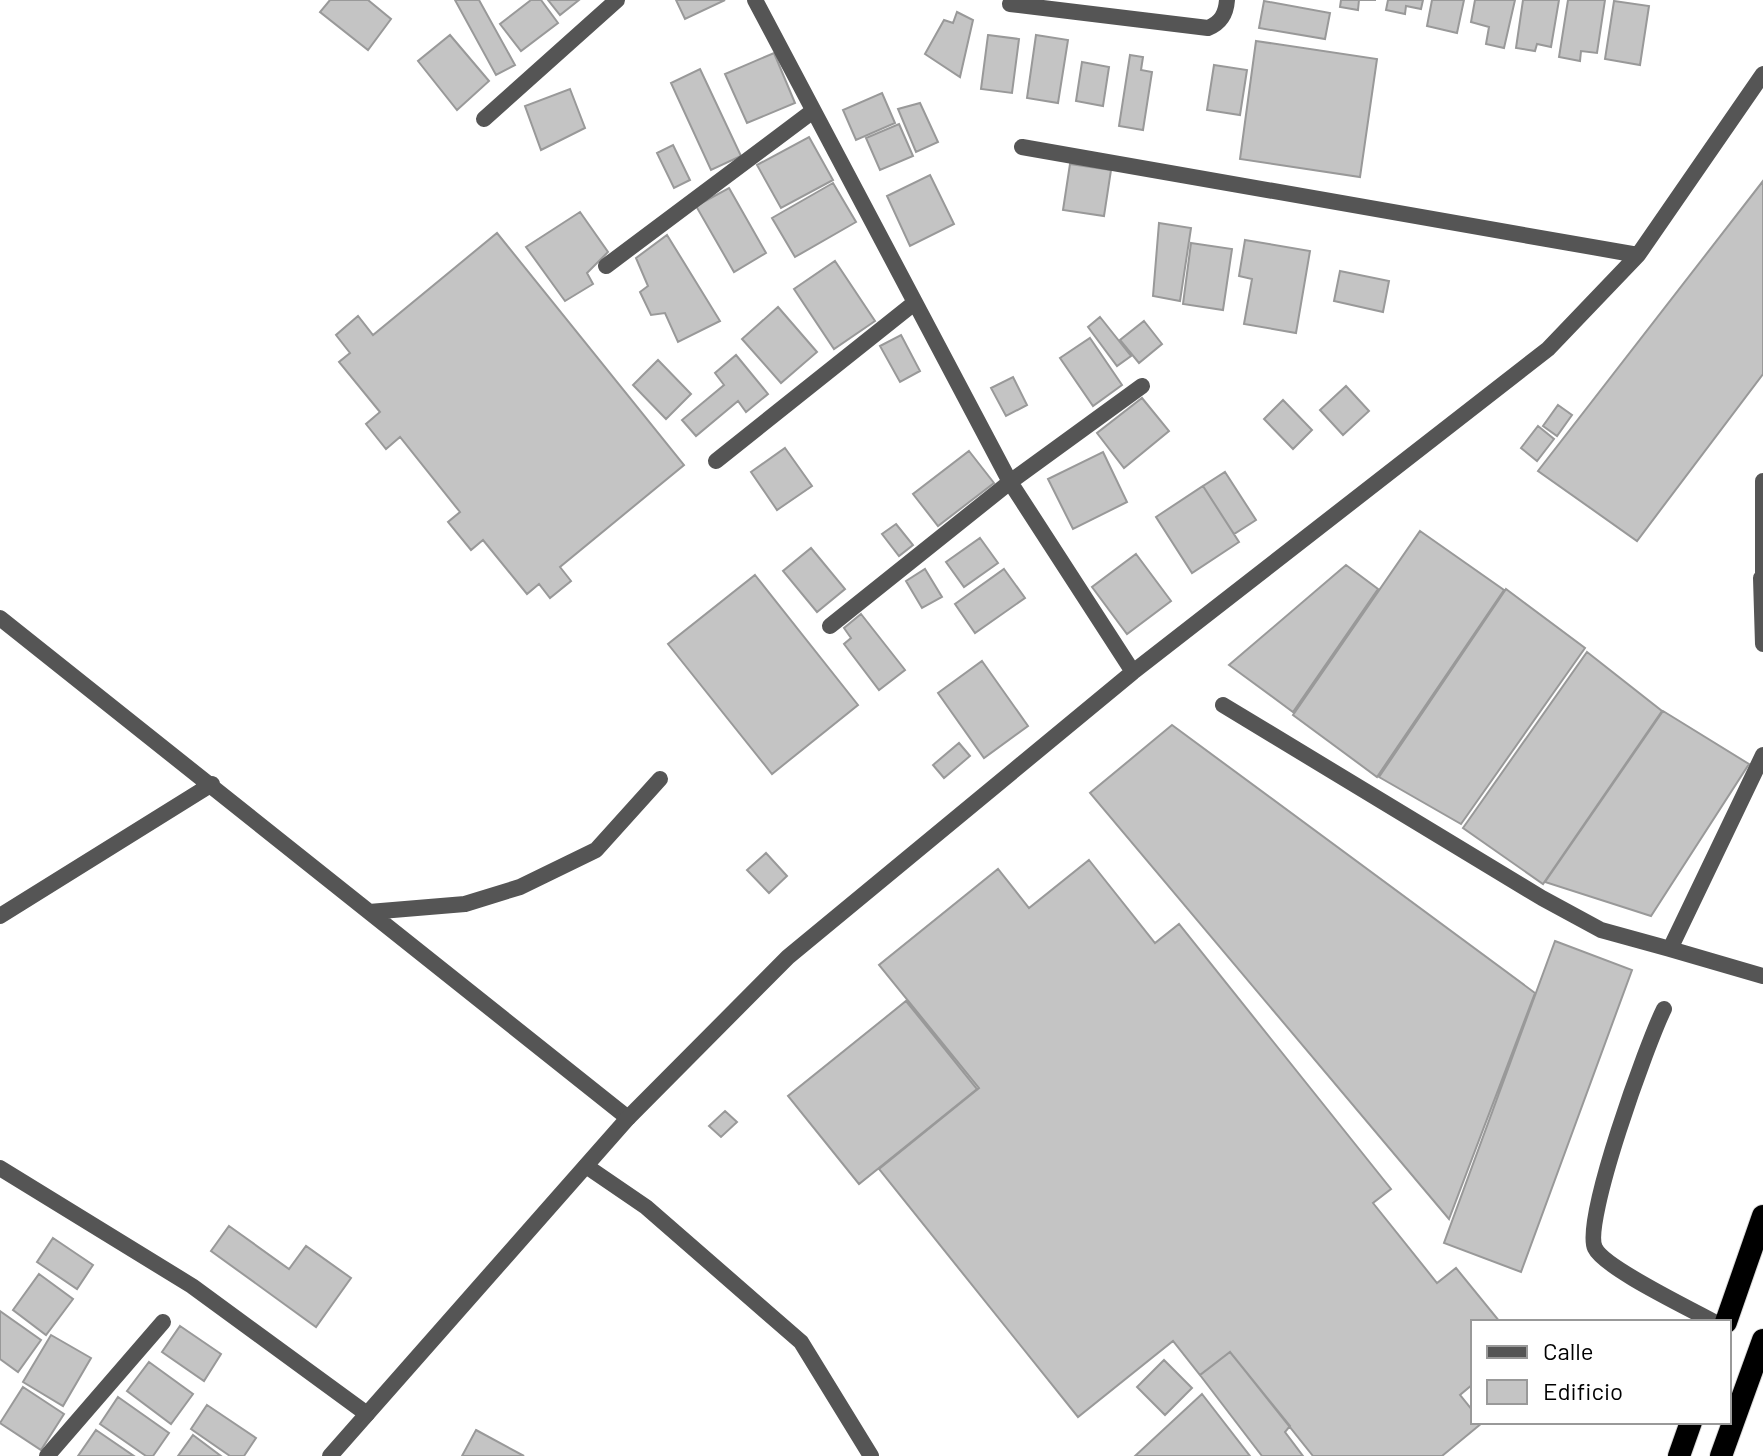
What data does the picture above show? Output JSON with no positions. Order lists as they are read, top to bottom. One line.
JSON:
{"legend":["Calle","Edificio"]}
